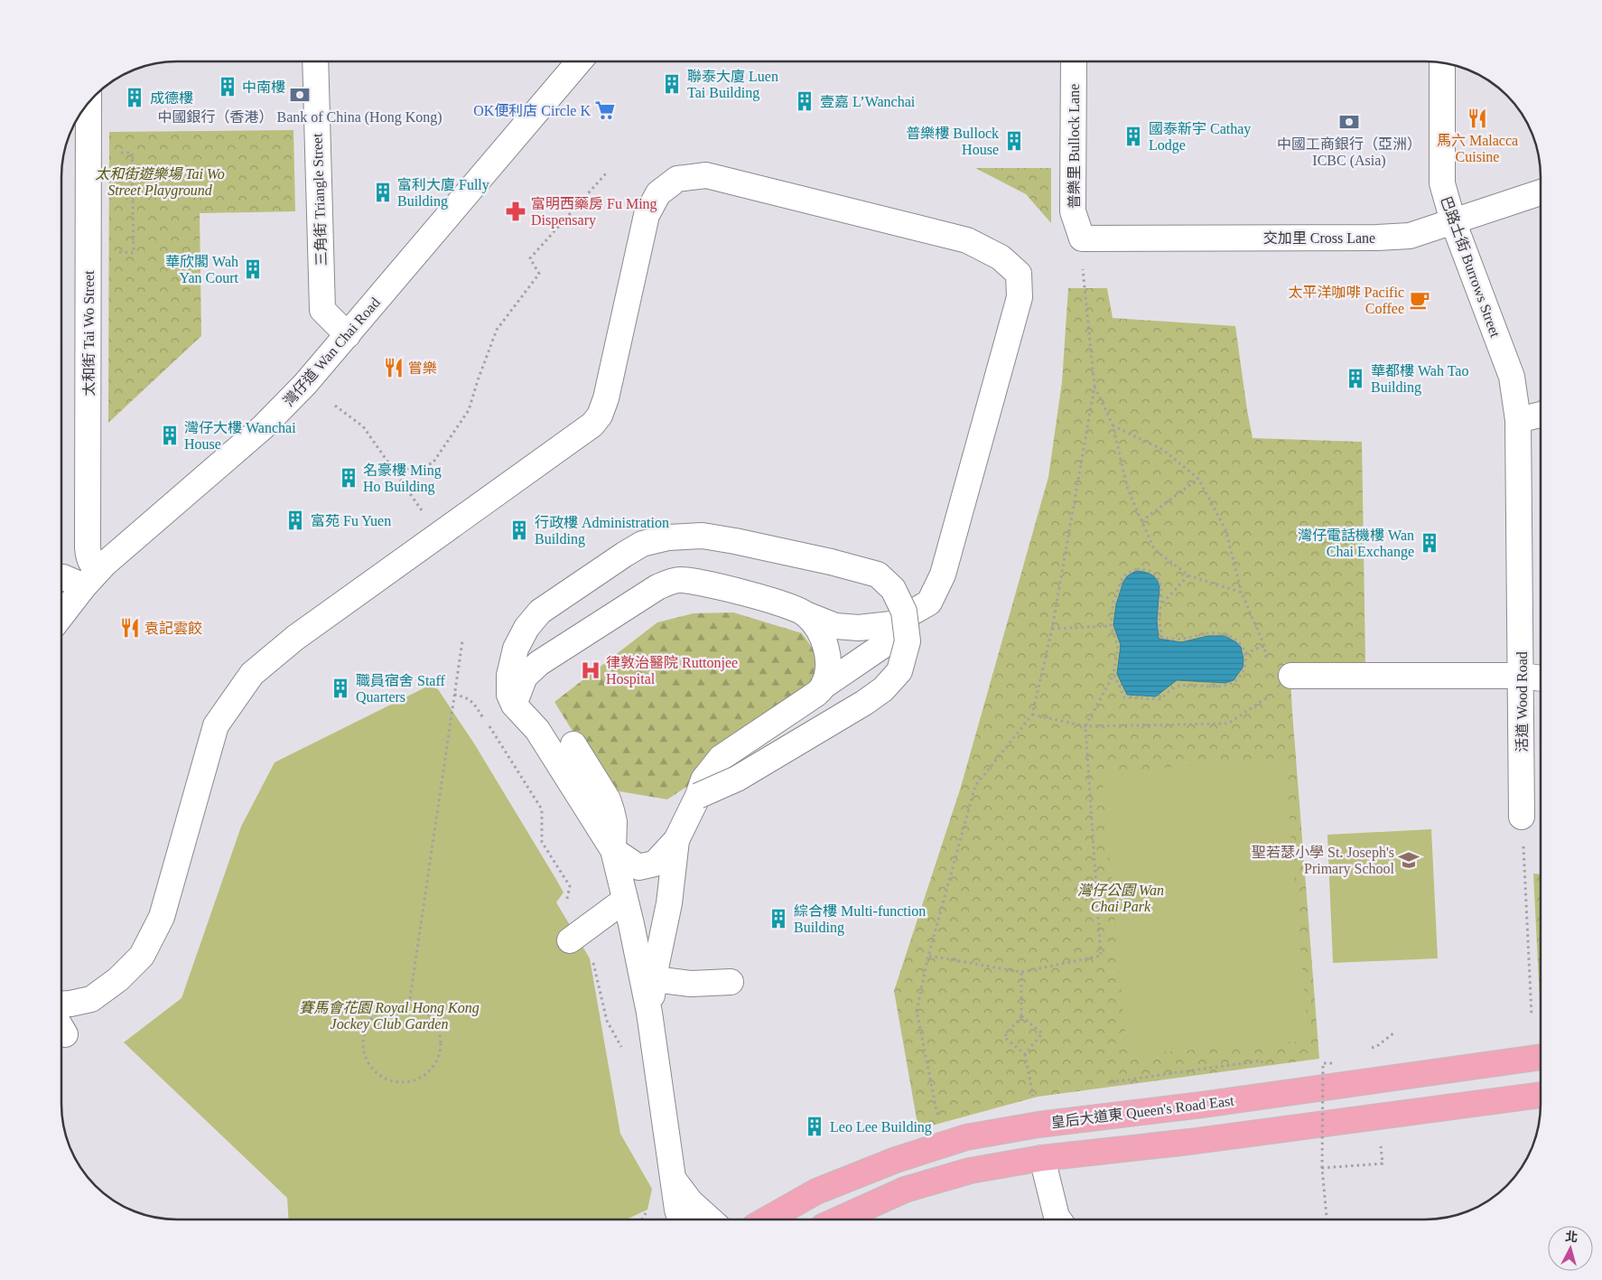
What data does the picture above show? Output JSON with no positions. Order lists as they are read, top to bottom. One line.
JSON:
{"streets":{"main road":["皇后大道東 Queen's Road East"],"street":["普樂里 Bullock Lane","三角街 Triangle Street","交加里 Cross Lane","巴路士街 Burrows Street","太和街 Tai Wo Street","灣仔道 Wan Chai Road","活道 Wood Road"]},"crossings":[["普樂里 Bullock Lane","交加里 Cross Lane"],["三角街 Triangle Street","灣仔道 Wan Chai Road"],["交加里 Cross Lane","巴路士街 Burrows Street"],["巴路士街 Burrows Street","活道 Wood Road"],["太和街 Tai Wo Street","灣仔道 Wan Chai Road"]],"parks":["太和街遊樂場 Tai Wo Street Playground","灣仔公園 Wan Chai Park","賽馬會花園 Royal Hong Kong Jockey Club Garden"],"places":{"building":["聯泰大廈 Luen Tai Building","中南樓","成德樓","壹嘉 L’Wanchai","國泰新宇 Cathay Lodge","普樂樓 Bullock House","富利大廈 Fully Building","華欣閣 Wah Yan Court","華都樓 Wah Tao Building","灣仔大樓 Wanchai House","名豪樓 Ming Ho Building","富苑 Fu Yuen","行政樓 Administration Building","灣仔電話機樓 Wan Chai Exchange","職員宿舍 Staff Quarters","綜合樓 Multi-function Building","Leo Lee Building"],"bank":["中國銀行（香港） Bank of China (Hong Kong)","中國工商銀行（亞洲） ICBC (Asia)"],"supermarket":["OK便利店 Circle K"],"restaurant":["馬六 Malacca Cuisine","嘗樂","袁記雲餃"],"pharmacy":["富明西藥房 Fu Ming Dispensary"],"cafe":["太平洋咖啡 Pacific Coffee"],"hospital":["律敦治醫院 Ruttonjee Hospital"],"school or university":["聖若瑟小學 St. Joseph's Primary School"]},"north":"top"}
